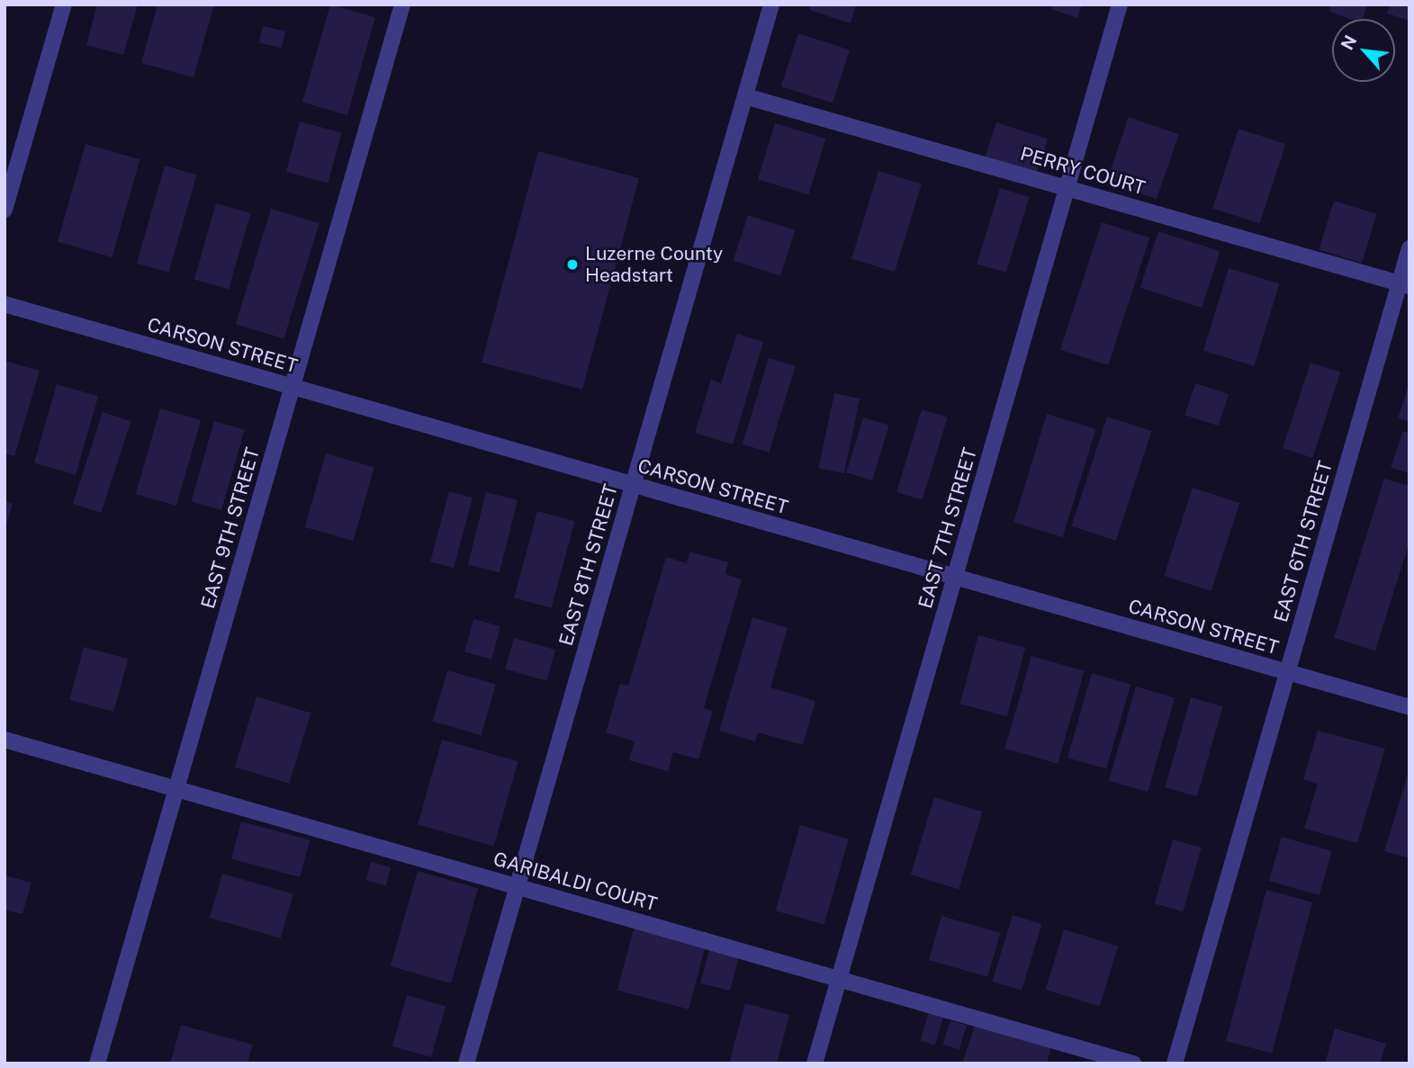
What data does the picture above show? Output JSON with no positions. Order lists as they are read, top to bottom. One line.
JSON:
{"streets":{"street":["PERRY COURT","CARSON STREET","EAST 9TH STREET","EAST 7TH STREET","EAST 6TH STREET","EAST 8TH STREET","GARIBALDI COURT"]},"crossings":[["PERRY COURT","EAST 7TH STREET"],["PERRY COURT","EAST 6TH STREET"],["PERRY COURT","EAST 8TH STREET"],["CARSON STREET","EAST 9TH STREET"],["CARSON STREET","EAST 7TH STREET"],["CARSON STREET","EAST 6TH STREET"],["CARSON STREET","EAST 8TH STREET"],["EAST 9TH STREET","GARIBALDI COURT"],["EAST 7TH STREET","GARIBALDI COURT"],["EAST 8TH STREET","GARIBALDI COURT"]],"places":["Luzerne County Headstart"],"north":"top left"}
